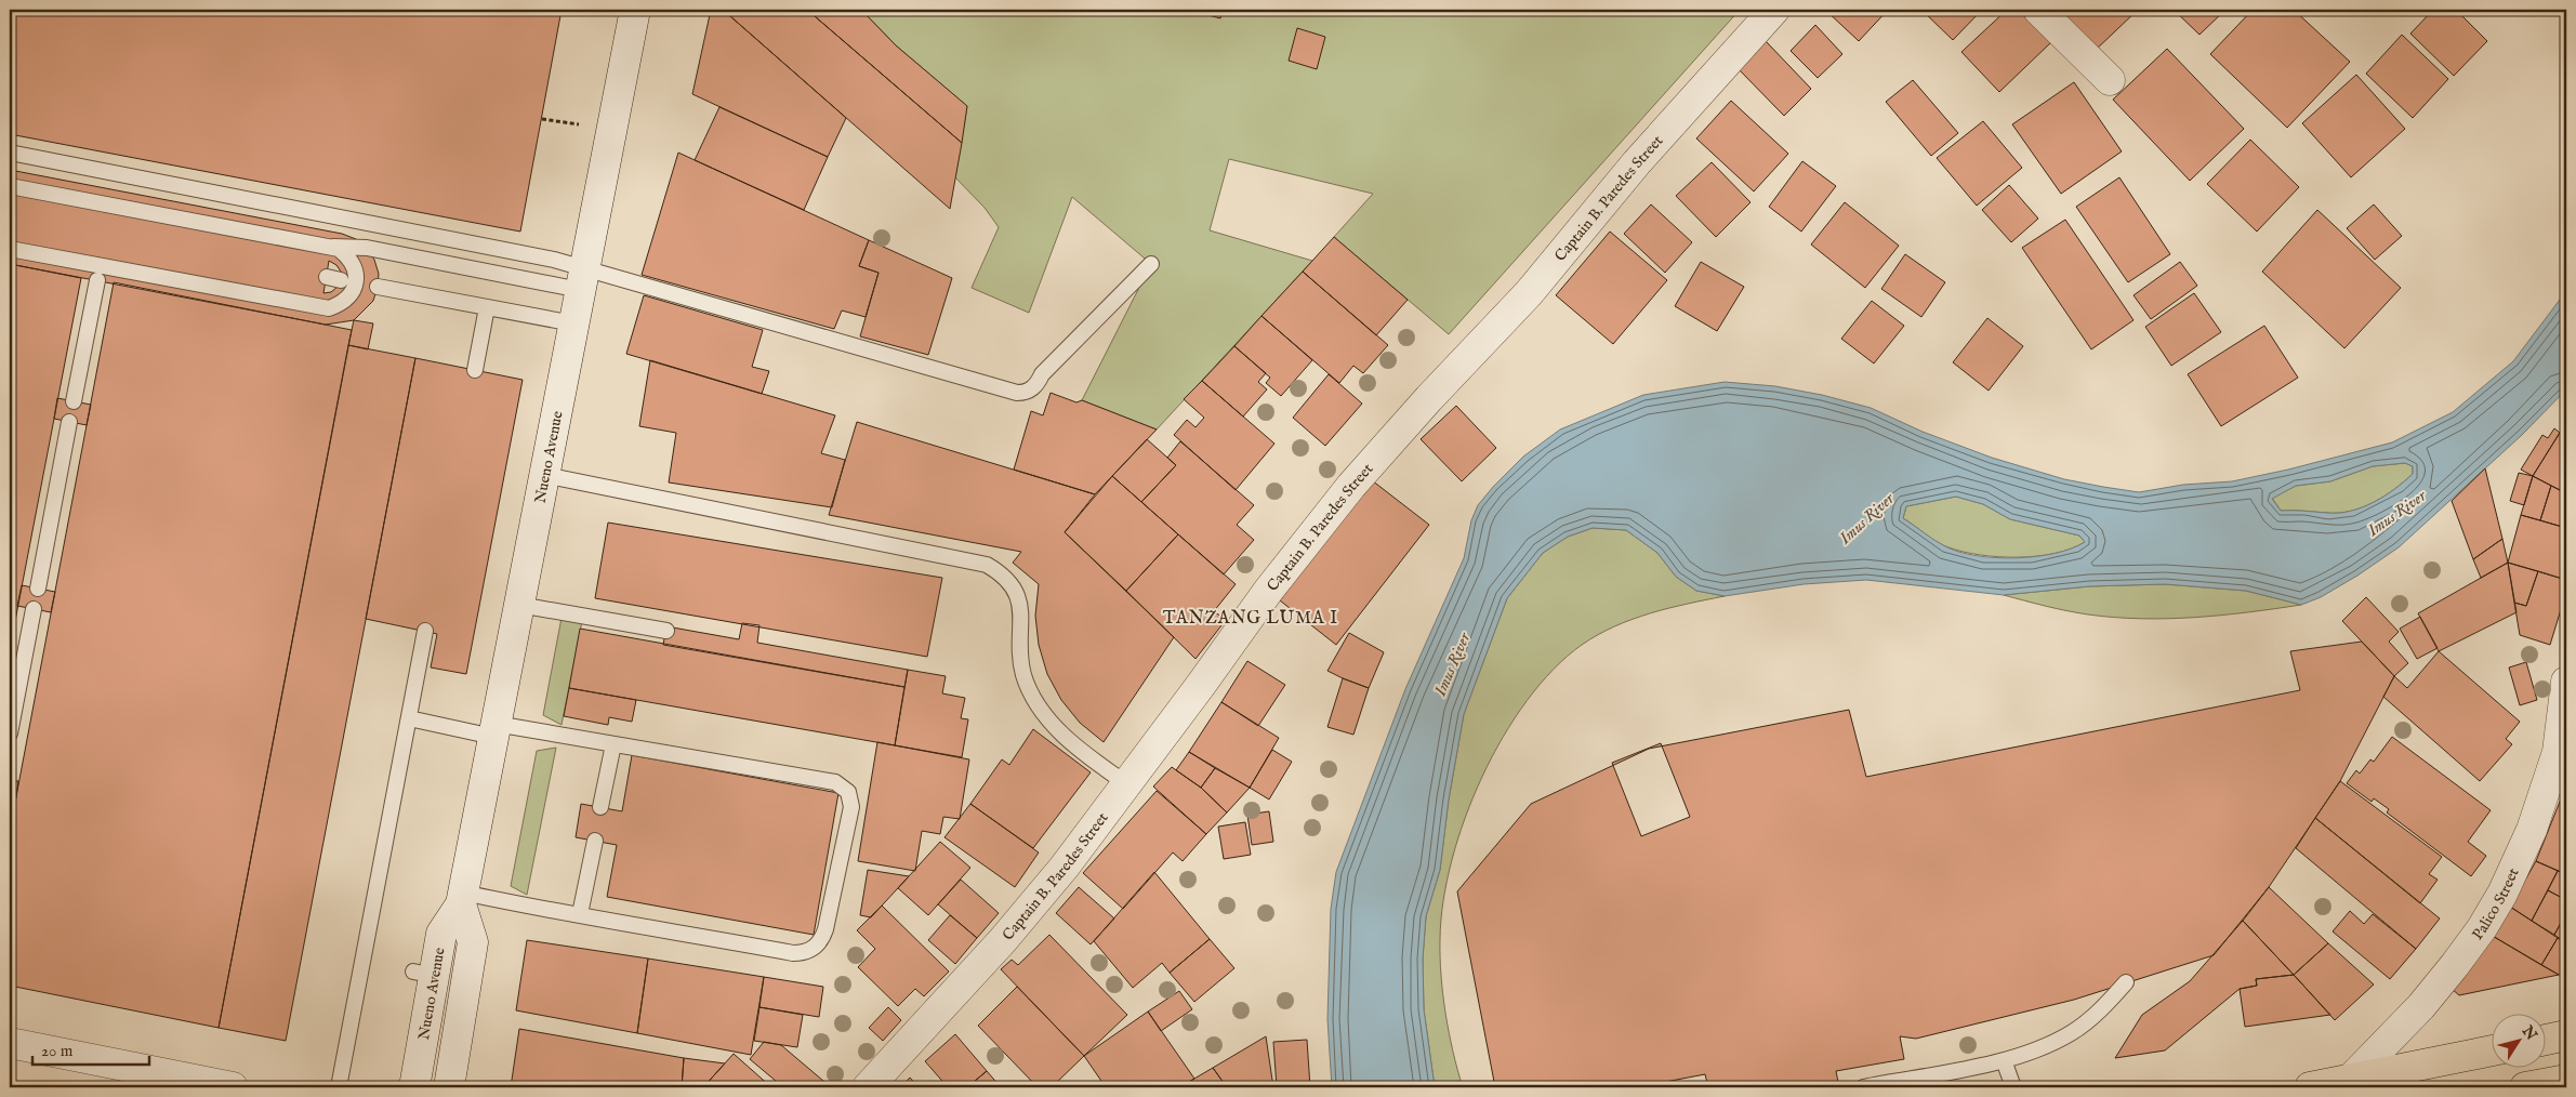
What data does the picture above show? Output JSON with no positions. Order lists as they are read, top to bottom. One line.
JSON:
{"streets":{"street":["Captain B. Paredes Street","Nueno Avenue","Palico Street"]},"districts":["TANZANG LUMA I"],"water":["Imus River"],"scale_bar":"20 m","north":"top right"}
